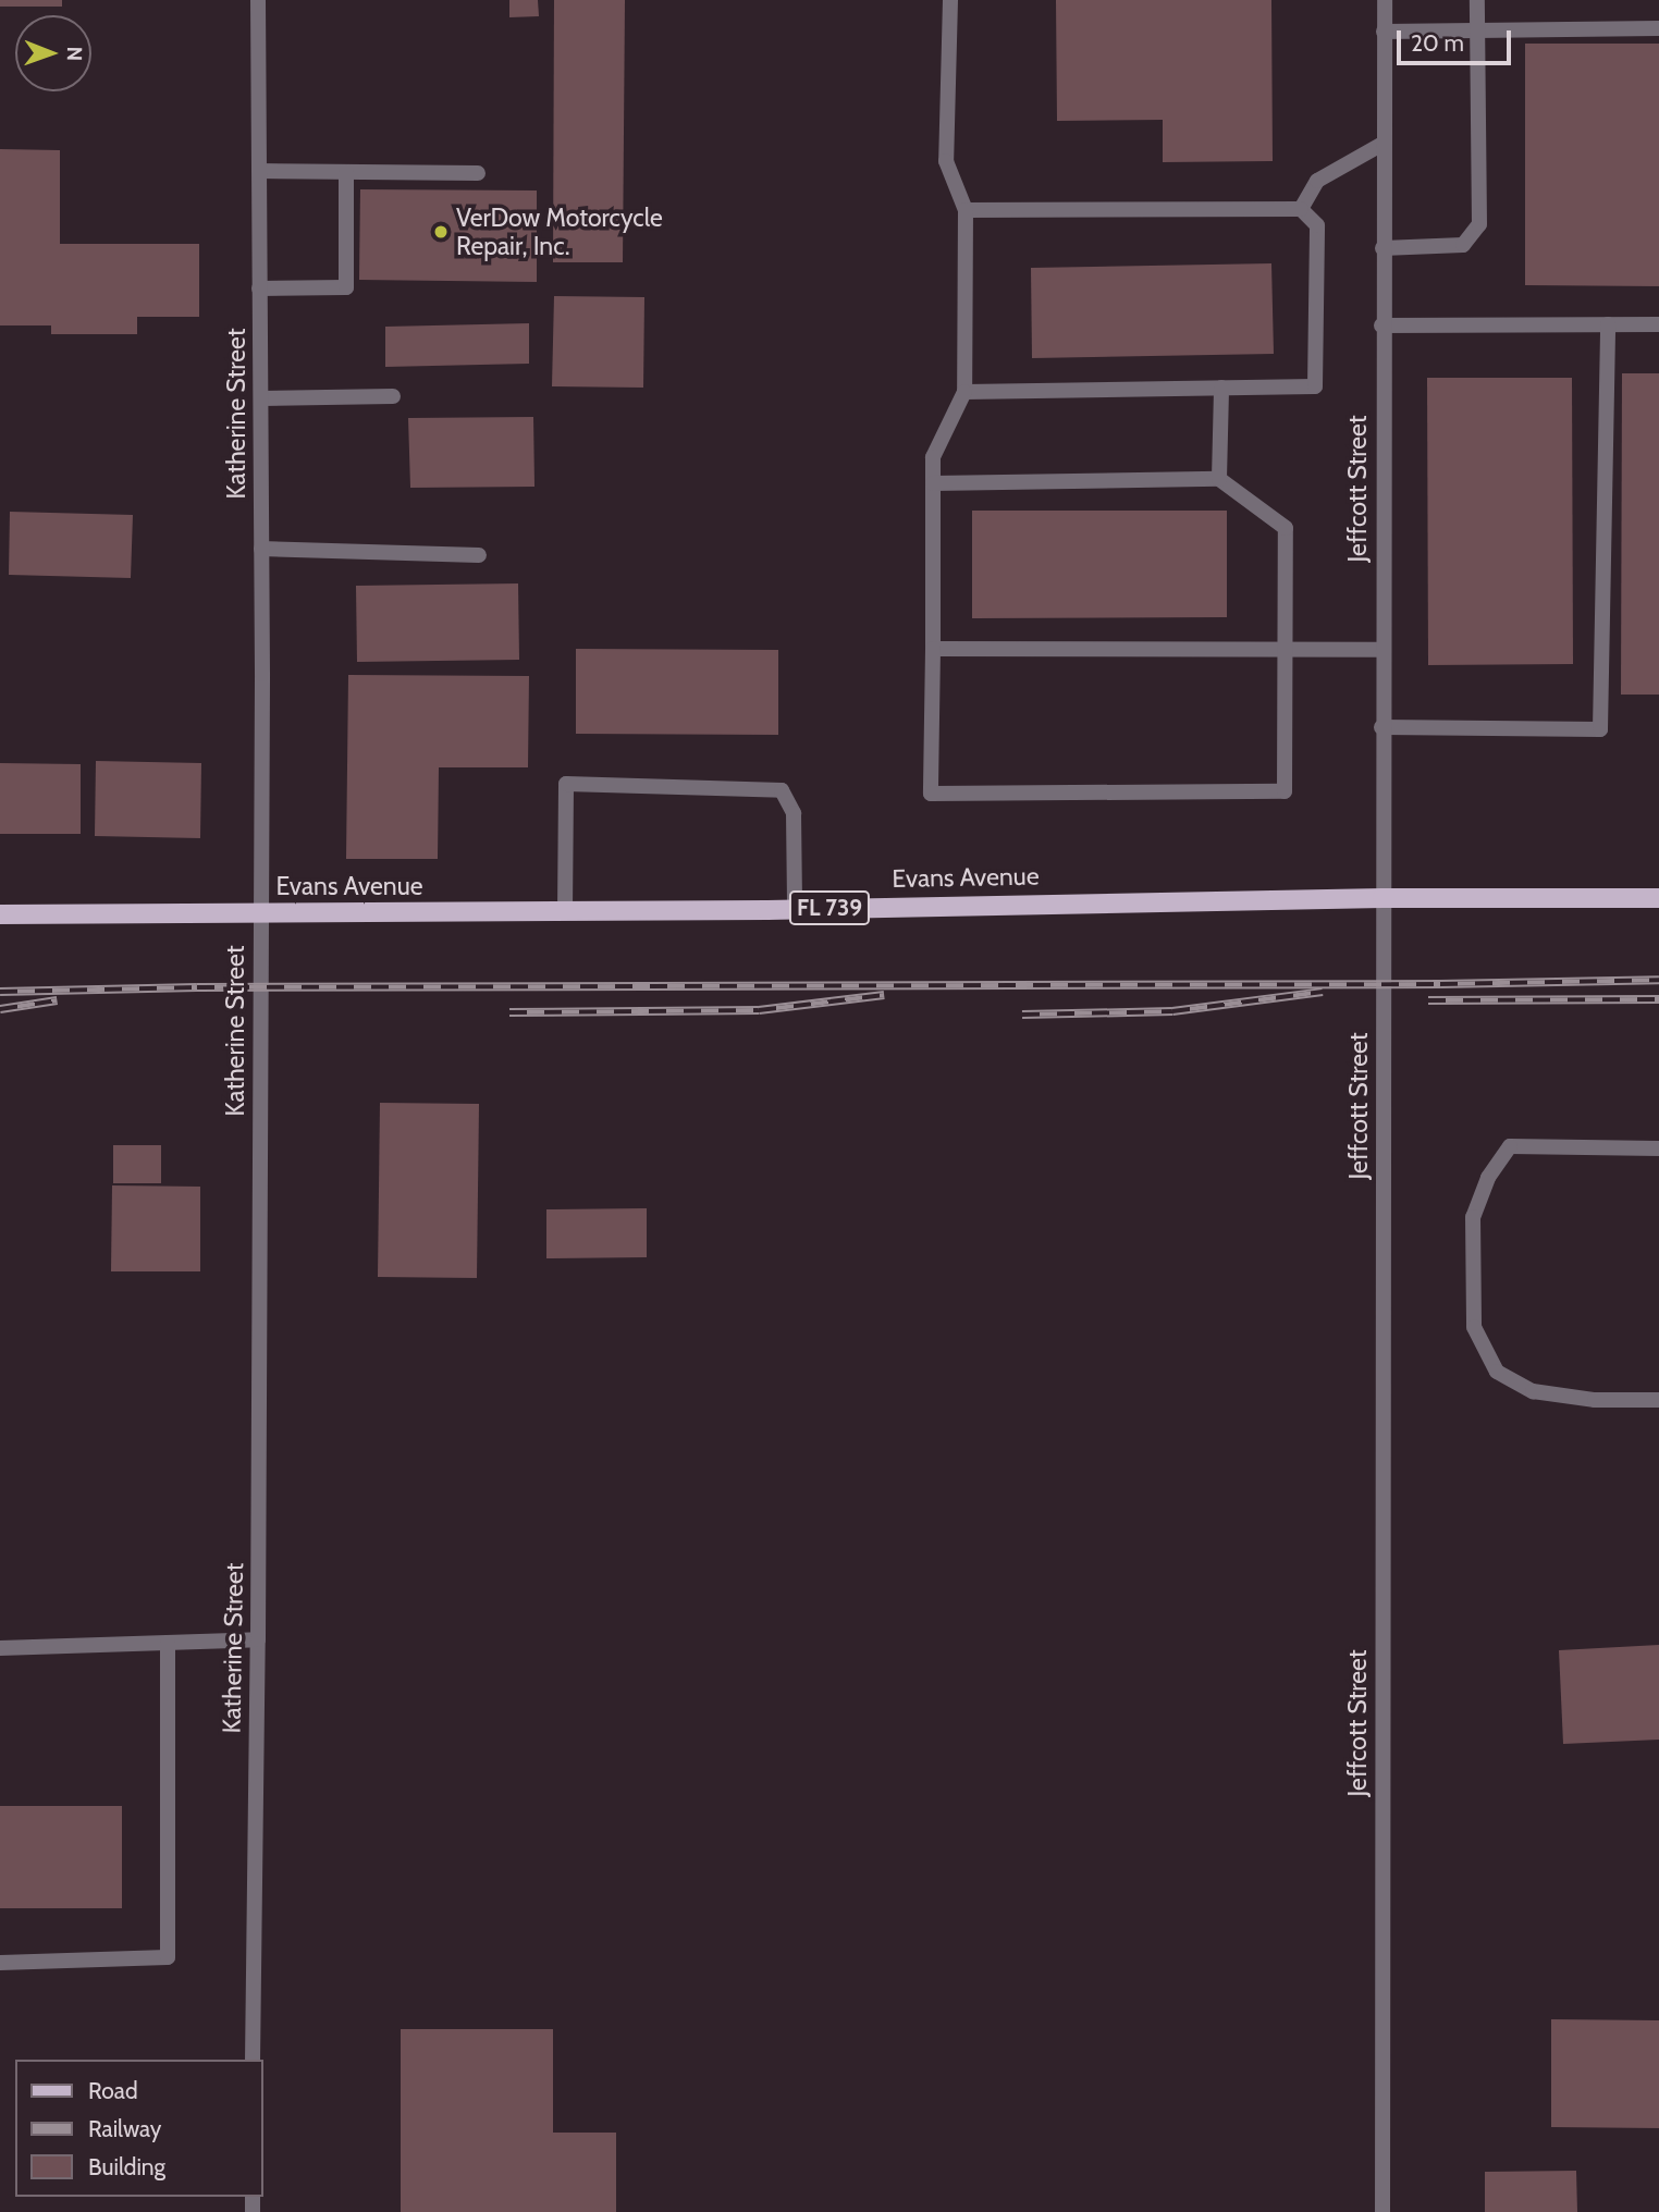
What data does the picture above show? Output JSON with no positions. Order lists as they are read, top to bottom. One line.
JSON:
{"streets":{"main road":["Evans Avenue","FL 739"],"street":["Katherine Street","Jeffcott Street"]},"crossings":[["Katherine Street","Evans Avenue"],["Jeffcott Street","Evans Avenue"]],"places":["VerDow Motorcycle Repair, Inc."],"legend":["Road","Railway","Building"],"scale_bar":"20 m","north":"right"}
